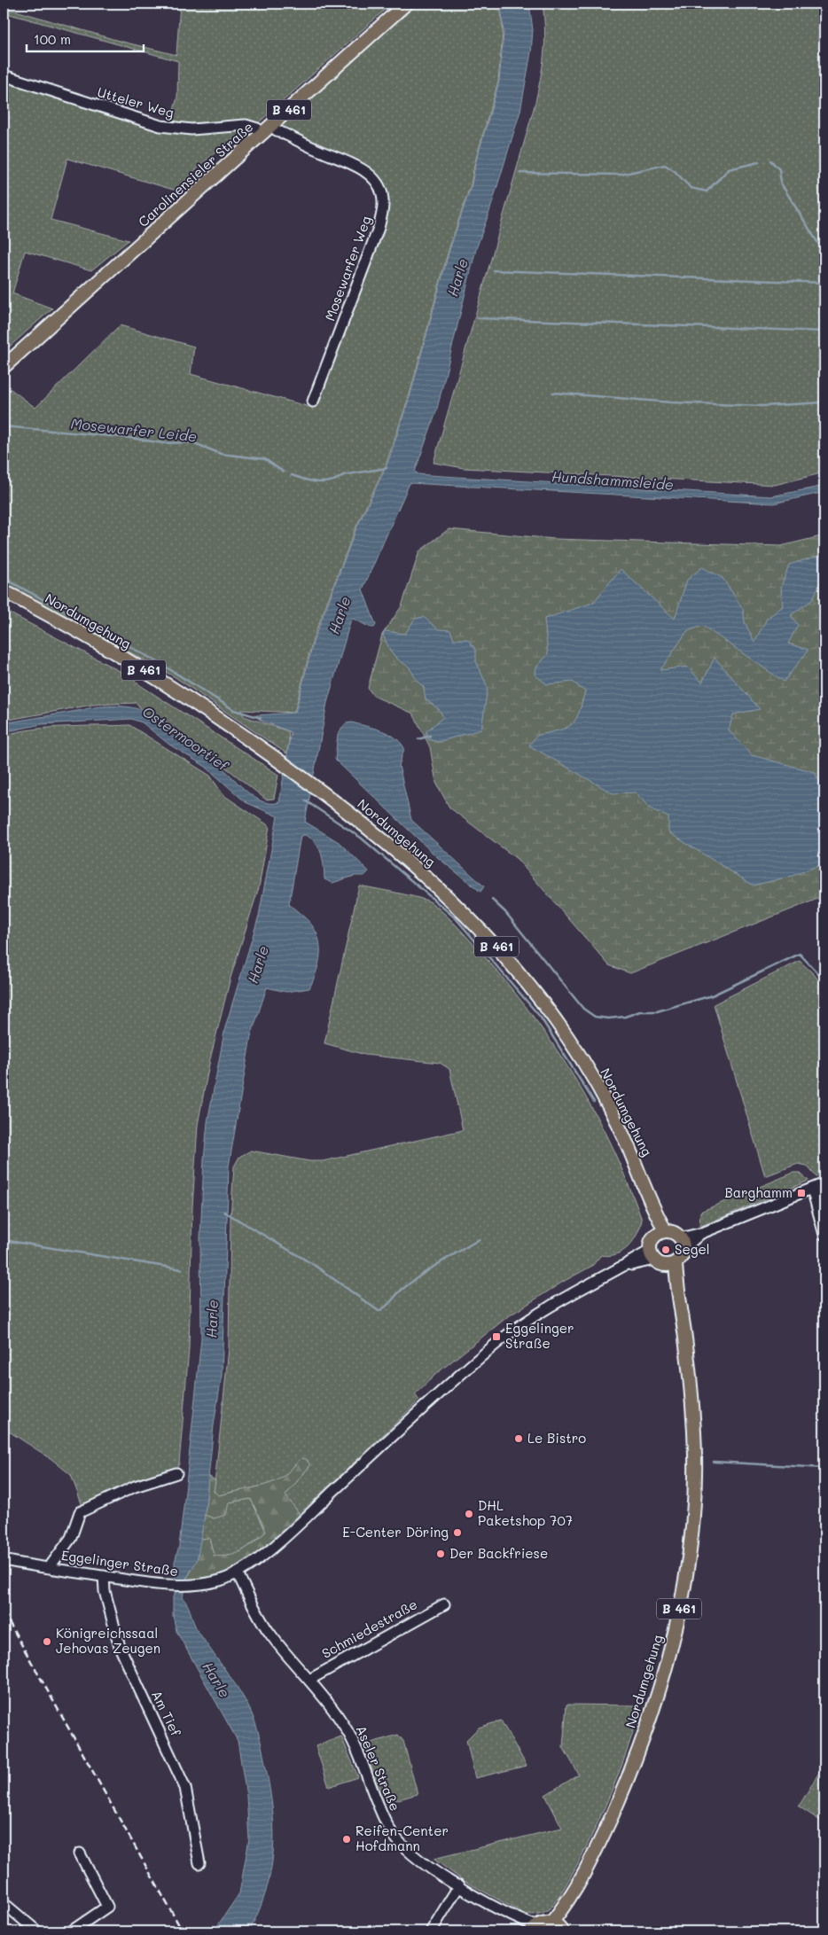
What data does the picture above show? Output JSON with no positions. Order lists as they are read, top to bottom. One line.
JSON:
{"streets":{"main road":["B 461","Carolinensieler Straße","Nordumgehung"],"street":["Utteler Weg","Mosewarfer Weg","Eggelinger Straße","Schmiedestraße","Am Tief","Aseler Straße"]},"crossings":[["Utteler Weg","Carolinensieler Straße"],["Carolinensieler Straße","Mosewarfer Weg"],["Nordumgehung","Eggelinger Straße"],["Nordumgehung","Aseler Straße"],["Eggelinger Straße","Am Tief"],["Eggelinger Straße","Aseler Straße"],["Schmiedestraße","Aseler Straße"]],"water":["Harle","Mosewarfer Leide","Hundshammsleide","Ostermoortief"],"places":{"transit":["Barghamm","Eggelinger Straße"],"other":["Segel","Le Bistro","DHL Paketshop 707","E-Center Döring","Der Backfriese","Königreichssaal Jehovas Zeugen","Reifen-Center Hofdmann"]},"scale_bar":"100 m"}
